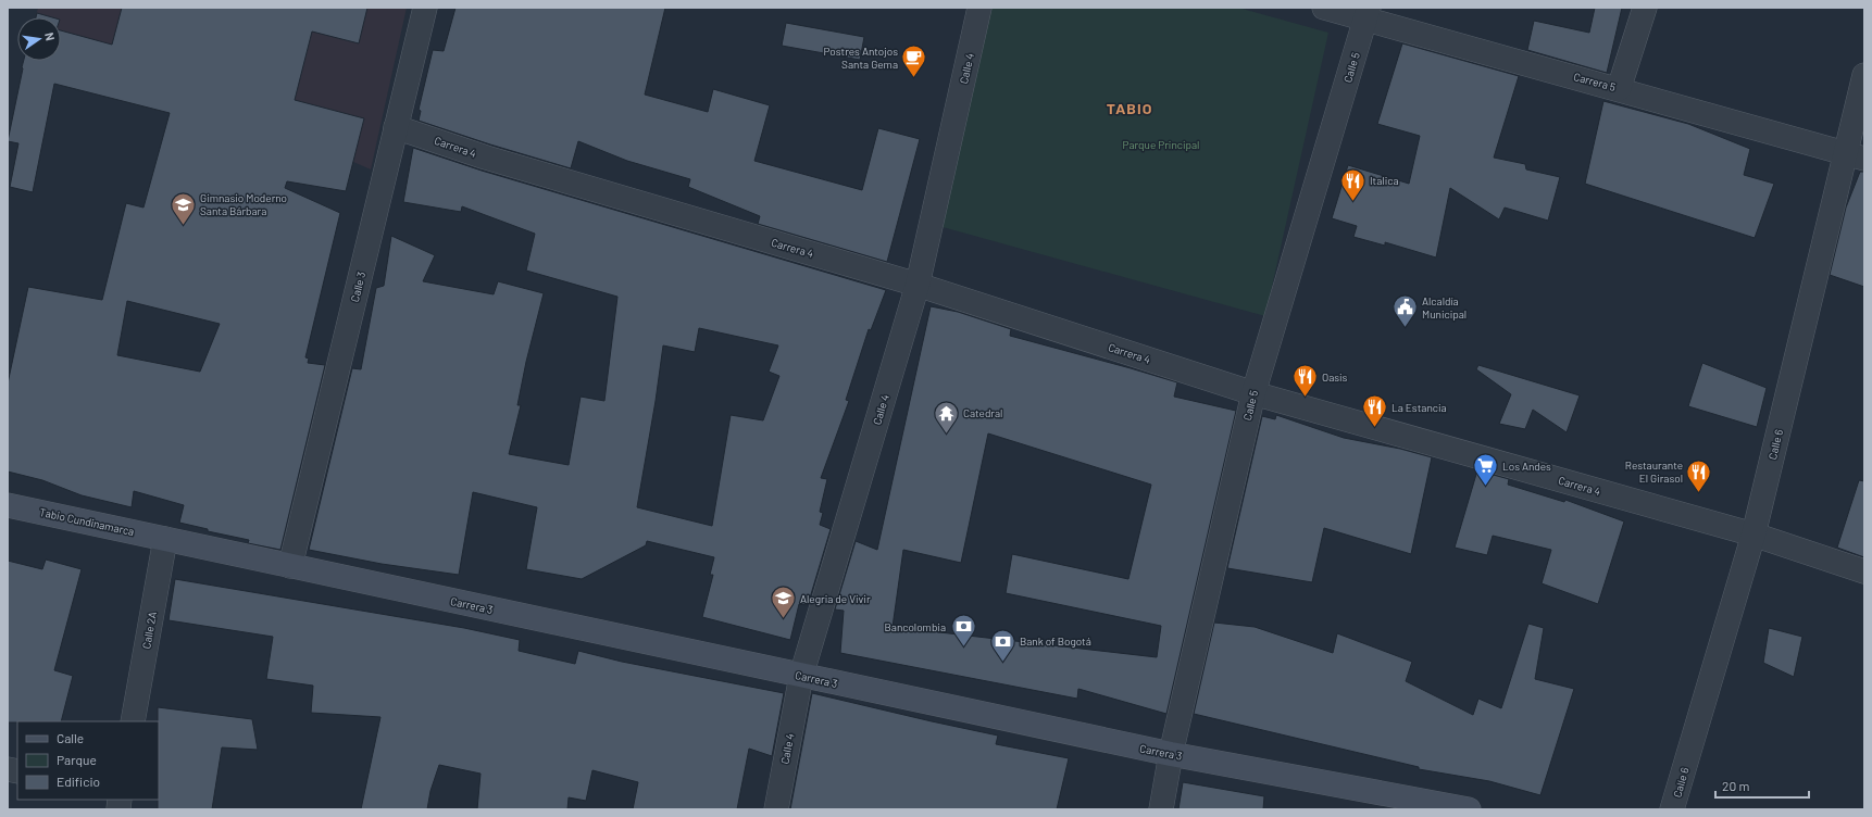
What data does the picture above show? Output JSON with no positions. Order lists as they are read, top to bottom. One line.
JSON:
{"streets":{"main road":["Tabio Cundinamarca","Carrera 3"],"street":["Calle 5","Calle 4","Carrera 5","Carrera 4","Calle 3","Calle 6","Calle 2A"]},"crossings":[["Calle 5","Carrera 5"],["Calle 5","Carrera 4"],["Calle 5","Carrera 3"],["Calle 4","Carrera 4"],["Calle 4","Carrera 3"],["Carrera 5","Calle 6"],["Carrera 4","Calle 3"],["Carrera 4","Calle 6"],["Calle 3","Carrera 3"],["Tabio Cundinamarca","Carrera 3"],["Tabio Cundinamarca","Calle 2A"],["Carrera 3","Calle 2A"]],"districts":["TABIO"],"parks":["Parque Principal"],"places":{"cafe":["Postres Antojos Santa Gema"],"restaurant":["Italica","Oasis","La Estancia","Restaurante El Girasol"],"school or university":["Gimnasio Moderno Santa Bárbara","Alegria de Vivir"],"public building":["Alcaldía Municipal"],"temple":["Catedral"],"supermarket":["Los Andes"],"bank":["Bancolombia","Bank of Bogotá"]},"legend":["Calle","Parque","Edificio"],"scale_bar":"20 m","north":"right"}
